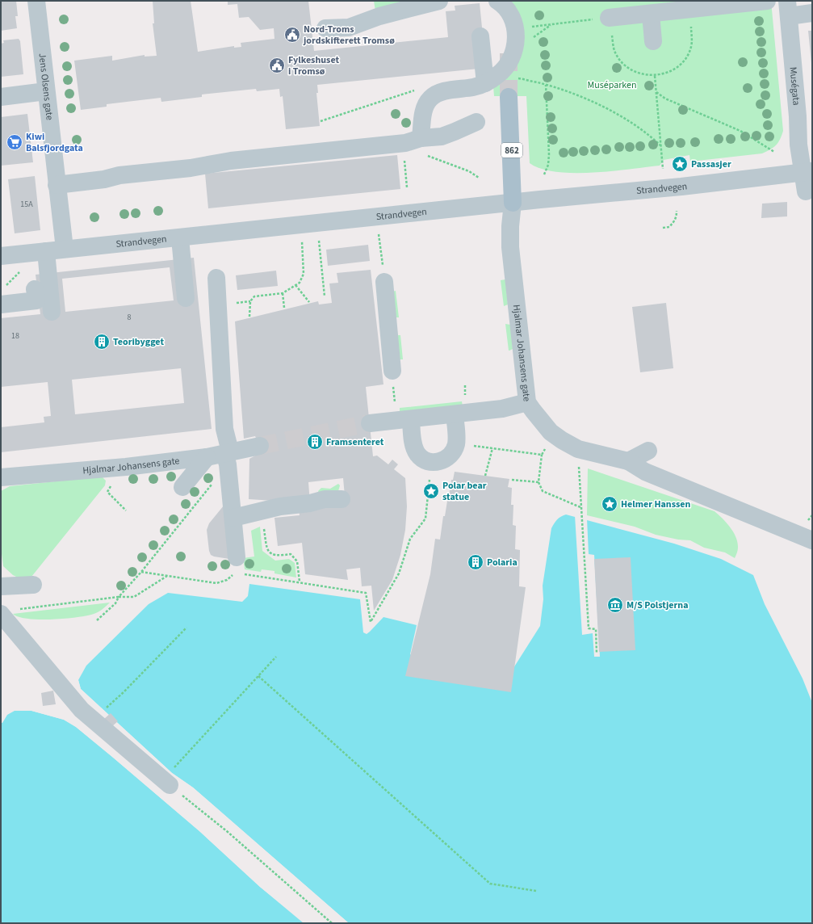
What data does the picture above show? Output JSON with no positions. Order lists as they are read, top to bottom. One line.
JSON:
{"streets":{"main road":["862"],"street":["Jens Olsens gate","Muségata","Strandvegen","Hjalmar Johansens gate"]},"crossings":[["Jens Olsens gate","Strandvegen"],["Muségata","Strandvegen"],["862","Strandvegen"],["862","Hjalmar Johansens gate"],["Strandvegen","Hjalmar Johansens gate"]],"parks":["Muséparken"],"places":{"public building":["Nord-Troms jordskifterett Tromsø","Fylkeshuset i Tromsø"],"supermarket":["Kiwi Balsfjordgata"],"place":["Passasjer","Polar bear statue","Helmer Hanssen"],"building":["Teoribygget","Framsenteret","Polaria"],"museum":["M/S Polstjerna"]},"house_numbers":["15A","8","18"]}
